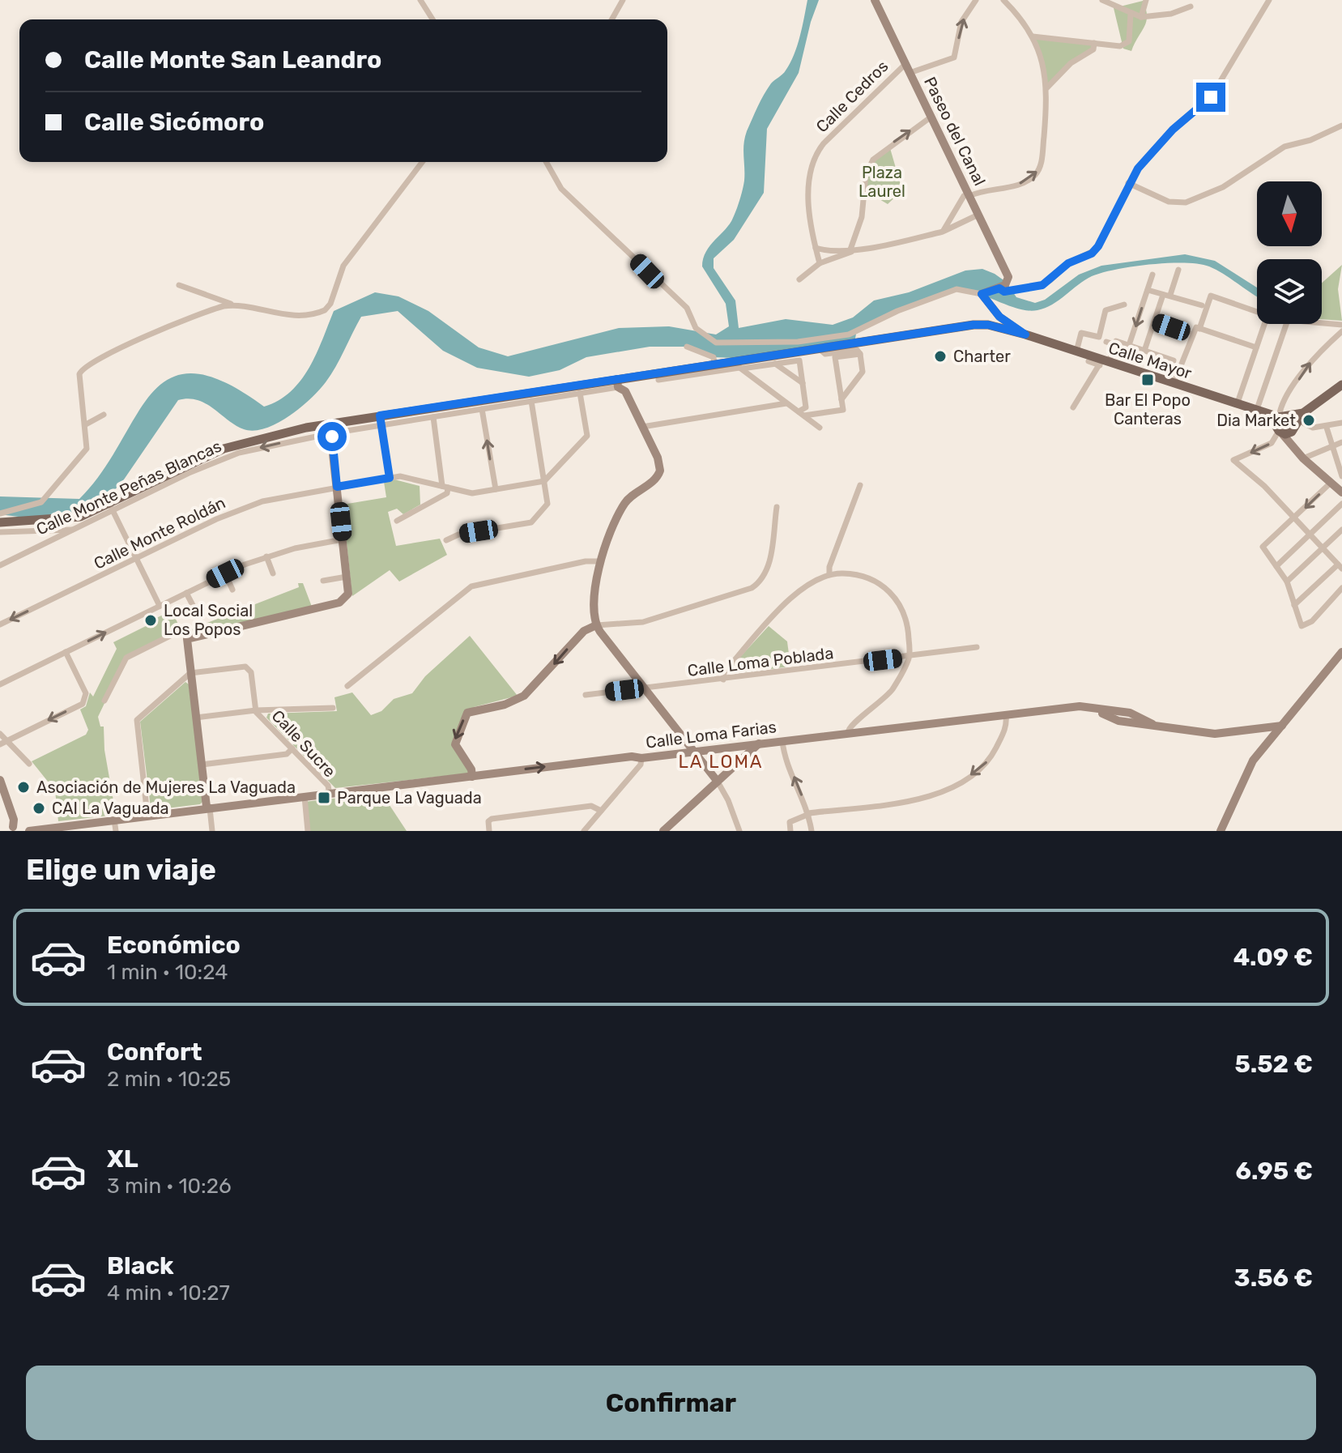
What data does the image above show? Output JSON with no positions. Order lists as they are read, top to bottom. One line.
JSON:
{"streets":{"main road":["Paseo del Canal","Calle Mayor","Calle Monte Peñas Blancas","Calle Loma Farias"],"street":["Calle Cedros","Calle Monte Roldán","Calle Loma Poblada","Calle Sucre"]},"crossings":[["Calle Cedros","Paseo del Canal"],["Calle Mayor","Calle Monte Peñas Blancas"],["Calle Loma Farias","Calle Sucre"]],"districts":["LA LOMA"],"parks":["Plaza Laurel"],"places":{"other":["Charter","Dia Market","Local Social Los Popos","Asociación de Mujeres La Vaguada","CAI La Vaguada"],"transit":["Bar El Popo Canteras","Parque La Vaguada"]},"north":"bottom","page":{"banner":["Calle Monte San Leandro","Calle Sicómoro"],"heading":"Elige un viaje","list":[{"name":"Económico","note":"1 min · 10:24","value":"4.09 €"},{"name":"Confort","note":"2 min · 10:25","value":"5.52 €"},{"name":"XL","note":"3 min · 10:26","value":"6.95 €"},{"name":"Black","note":"4 min · 10:27","value":"3.56 €"}],"buttons":"Confirmar"}}
